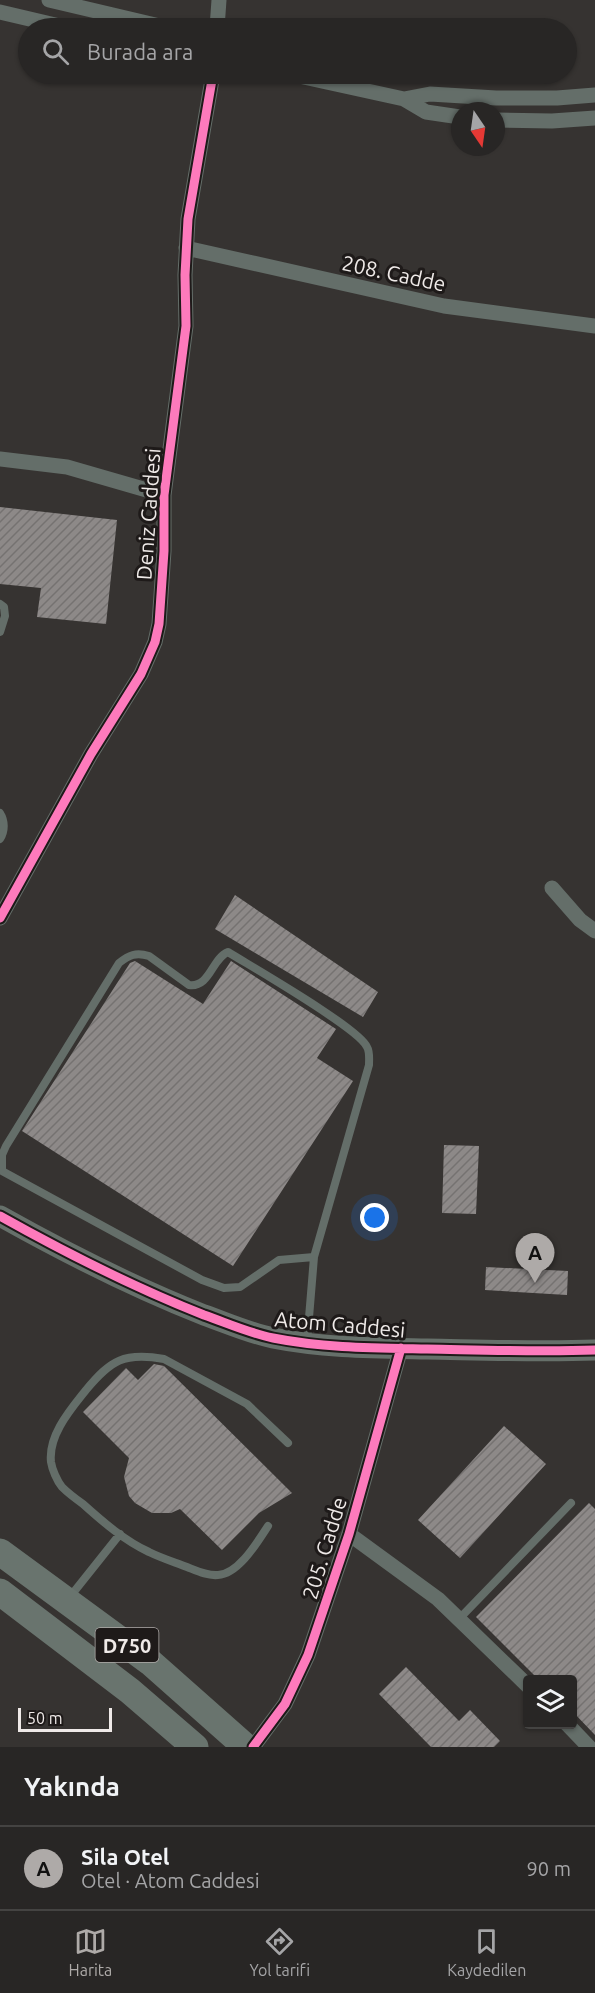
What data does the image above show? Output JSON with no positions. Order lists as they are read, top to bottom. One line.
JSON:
{"streets":{"highway":["D750"],"street":["208. Cadde","Deniz Caddesi","Atom Caddesi","205. Cadde"]},"crossings":[["208. Cadde","Deniz Caddesi"],["Atom Caddesi","205. Cadde"]],"scale_bar":"50 m","north":"bottom","page":{"search":"Burada ara","pins":"A","scale":"50 m","heading":"Yakında","list":[{"mark":"A","name":"Sila Otel","note":"Otel · Atom Caddesi","value":"90 m"}],"nav":["Harita","Yol tarifi","Kaydedilen"]}}
